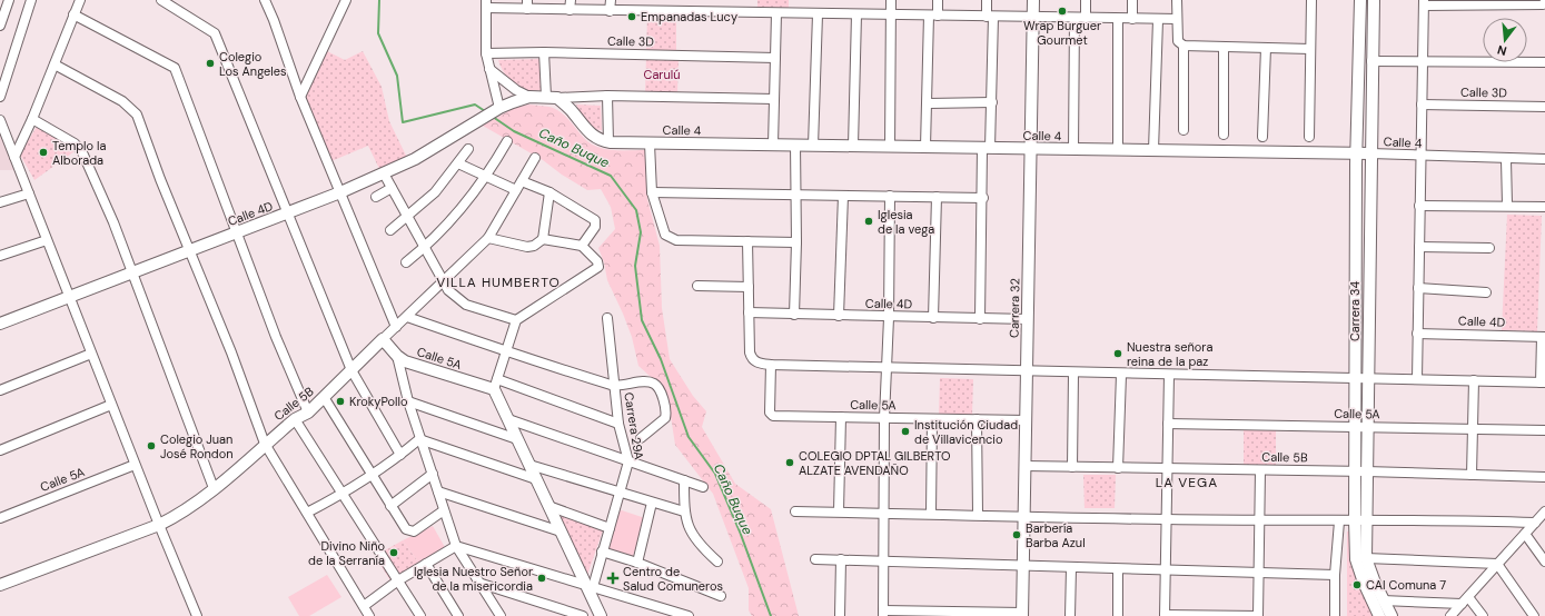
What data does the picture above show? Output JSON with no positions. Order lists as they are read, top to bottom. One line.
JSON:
{"streets":{"street":["Calle 3D","Calle 4","Calle 4D","Carrera 32","Carrera 34","Calle 5A","Calle 5B","Carrera 29A"]},"crossings":[["Calle 4","Carrera 32"],["Calle 4","Carrera 34"],["Calle 4D","Carrera 32"],["Carrera 32","Calle 5A"],["Carrera 32","Calle 5B"],["Carrera 34","Calle 5A"],["Carrera 34","Calle 5B"],["Calle 5A","Calle 5B"],["Calle 5A","Carrera 29A"]],"districts":["VILLA HUMBERTO","LA VEGA"],"water":["Caño Buque"],"parks":["Carulú"],"places":{"other":["Wrap Burguer Gourmet","Empanadas Lucy","Colegio Los Angeles","Templo la Alborada","Iglesia de la vega","Nuestra señora reina de la paz","KrokyPollo","Institución Ciudad de Villavicencio","Colegio Juan José Rondon","COLEGIO DPTAL GILBERTO ALZATE AVENDAÑO","Barbería Barba Azul","Divino Niño de la Serranía","Iglesia Nuestro Señor de la misericordia","CAI Comuna 7"],"health":["Centro de Salud Comuneros"]},"north":"bottom"}
